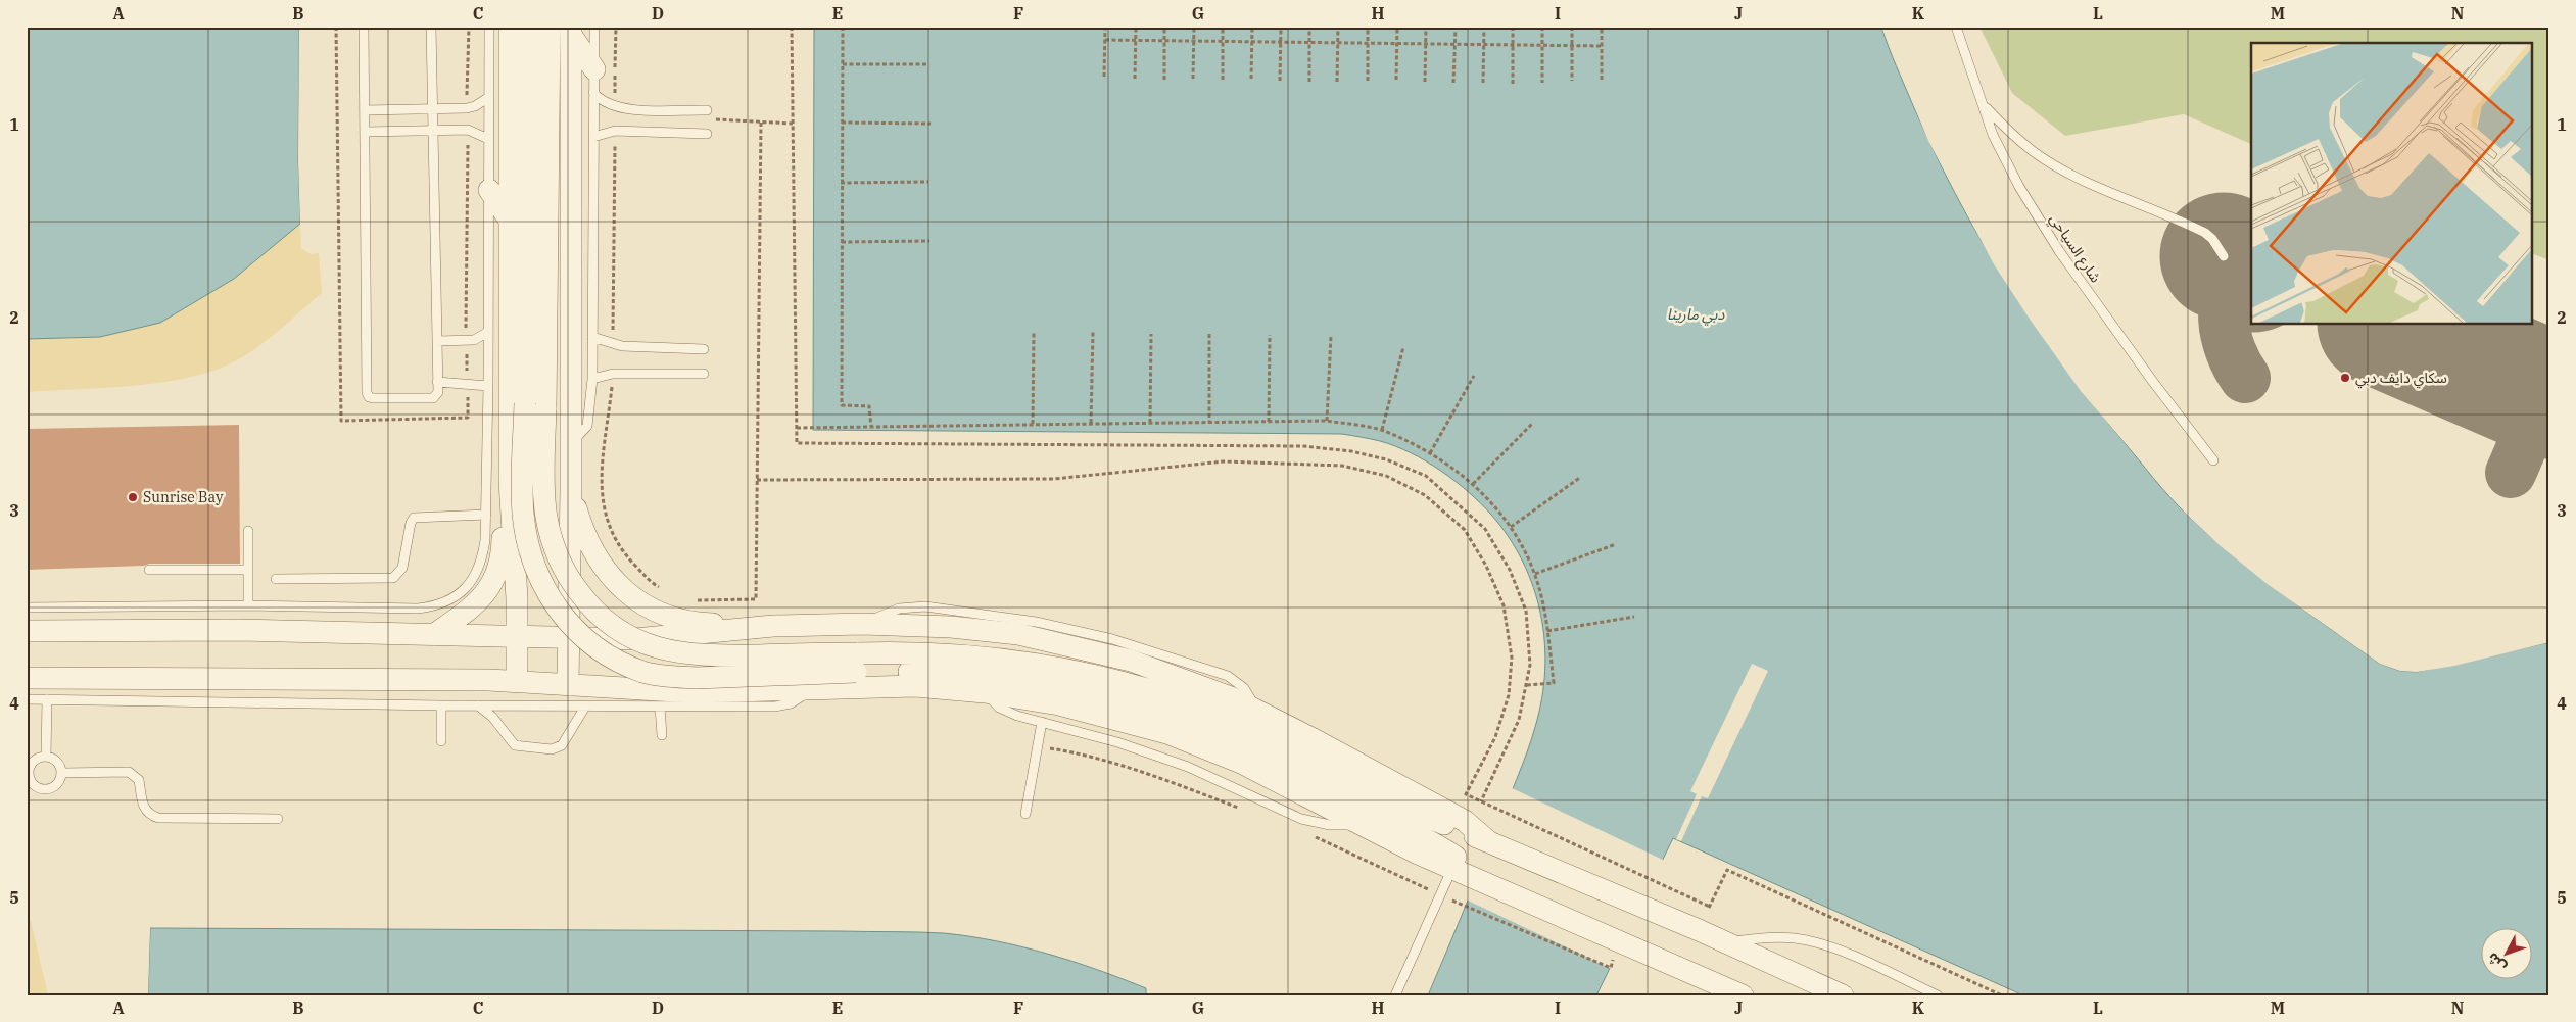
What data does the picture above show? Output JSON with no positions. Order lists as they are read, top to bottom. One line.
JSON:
{"streets":{"lane":["شارع السياحي"]},"water":["دبي مارينا"],"places":["سكاي دايف دبي","Sunrise Bay"],"north":"bottom left","grid":{"columns":["A","B","C","D","E","F","G","H","I","J","K","L","M","N"],"rows":["1","2","3","4","5"]}}
